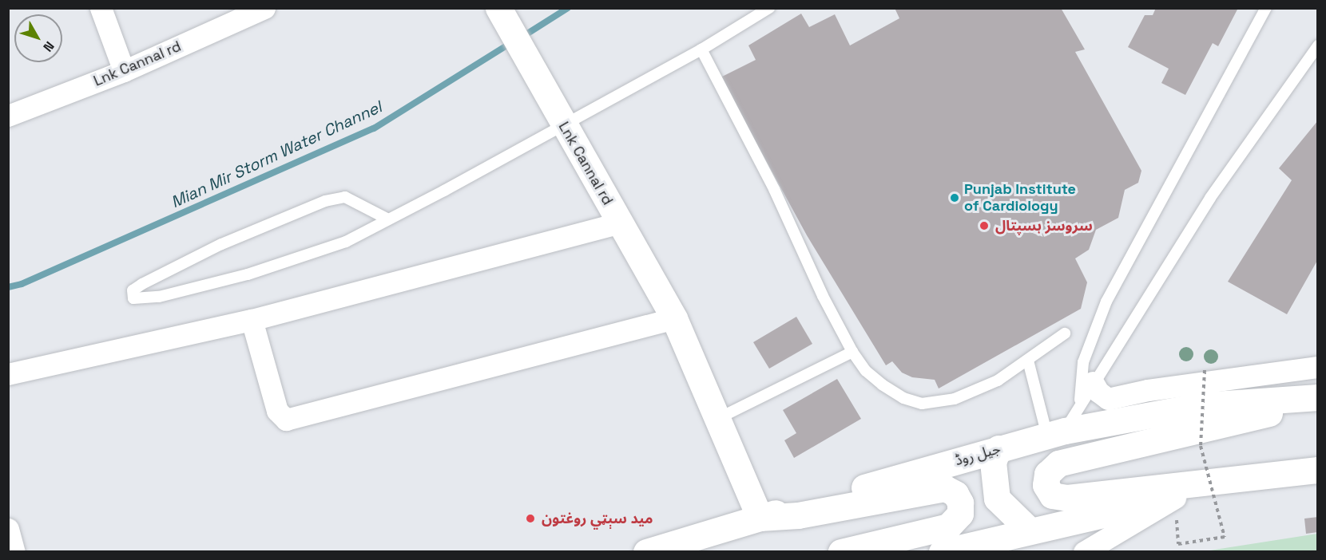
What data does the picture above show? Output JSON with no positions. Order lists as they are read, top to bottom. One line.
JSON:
{"streets":{"main road":["Lnk Cannal rd","جیل روڈ"]},"crossings":[["Lnk Cannal rd","جیل روڈ"]],"water":["Mian Mir Storm Water Channel"],"places":["Punjab Institute of Cardiology","سروسز ہسپتال","مید سېټي روغتون"],"north":"bottom right"}
